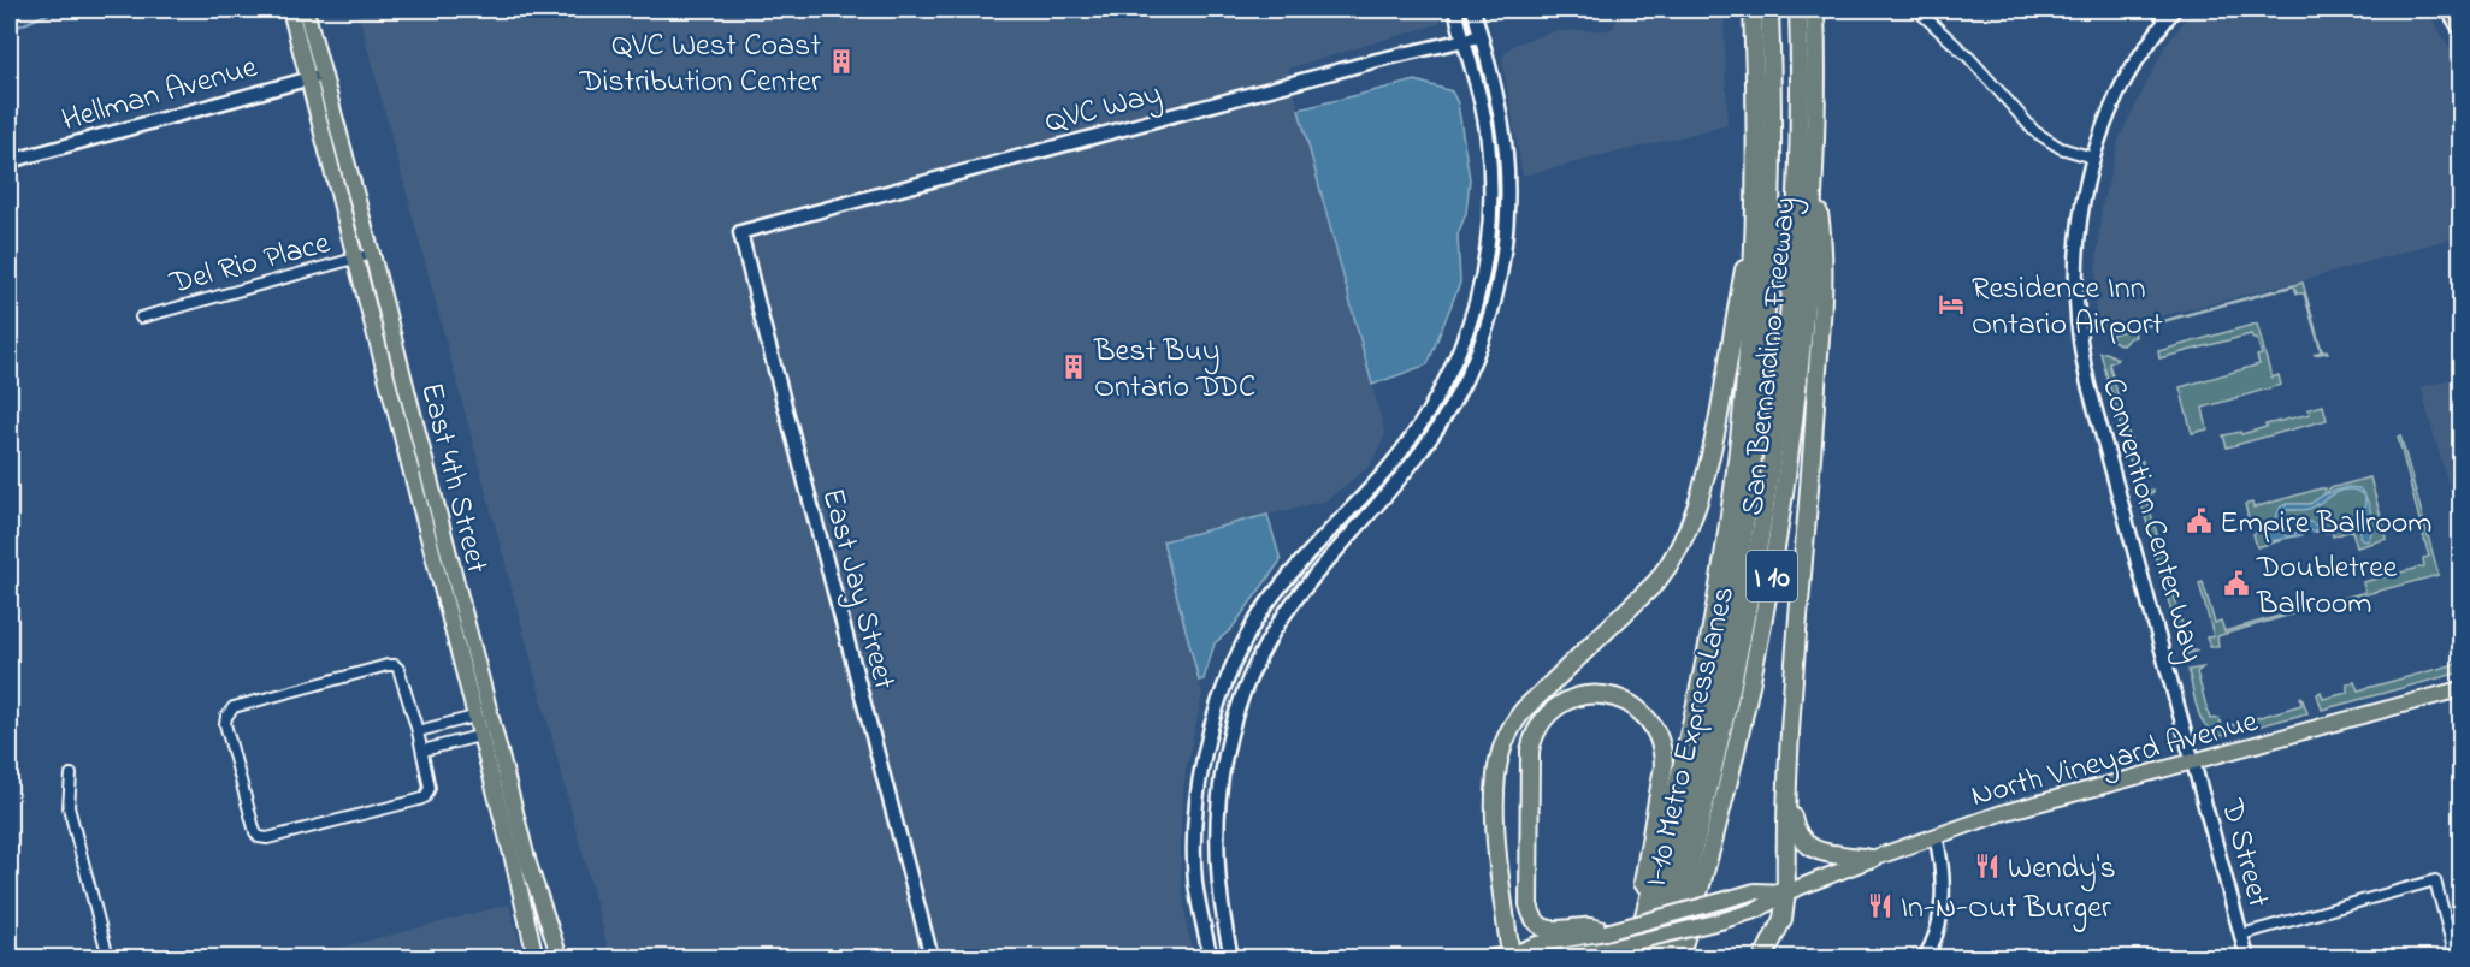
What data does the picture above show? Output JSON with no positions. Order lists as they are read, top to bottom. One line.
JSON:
{"streets":{"highway":["San Bernardino Freeway","I 10","I-10 Metro ExpressLanes"],"main road":["East 4th Street","North Vineyard Avenue"],"street":["Hellman Avenue","QVC Way","Del Rio Place","Convention Center Way","East Jay Street","D Street"]},"crossings":[["Hellman Avenue","East 4th Street"],["QVC Way","East Jay Street"],["Del Rio Place","East 4th Street"],["Convention Center Way","North Vineyard Avenue"],["Convention Center Way","D Street"],["North Vineyard Avenue","D Street"]],"places":{"building":["QVC West Coast Distribution Center","Best Buy Ontario DDC"],"hotel":["Residence Inn Ontario Airport"],"public building":["Empire Ballroom","Doubletree Ballroom"],"restaurant":["Wendy's","In-N-Out Burger"]}}
